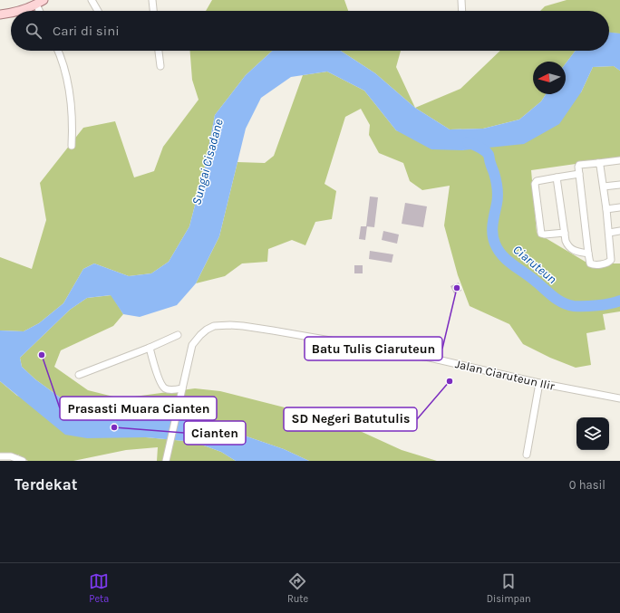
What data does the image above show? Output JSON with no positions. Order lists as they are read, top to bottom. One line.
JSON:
{"streets":{"street":["Jalan Ciaruteun Ilir"]},"water":["Sungai Cisadane","Ciaruteun"],"places":["Batu Tulis Ciaruteun","Prasasti Muara Cianten","SD Negeri Batutulis","Cianten"],"north":"left","page":{"search":"Cari di sini","heading":["Terdekat","0 hasil"],"nav":["Peta","Rute","Disimpan"]}}
